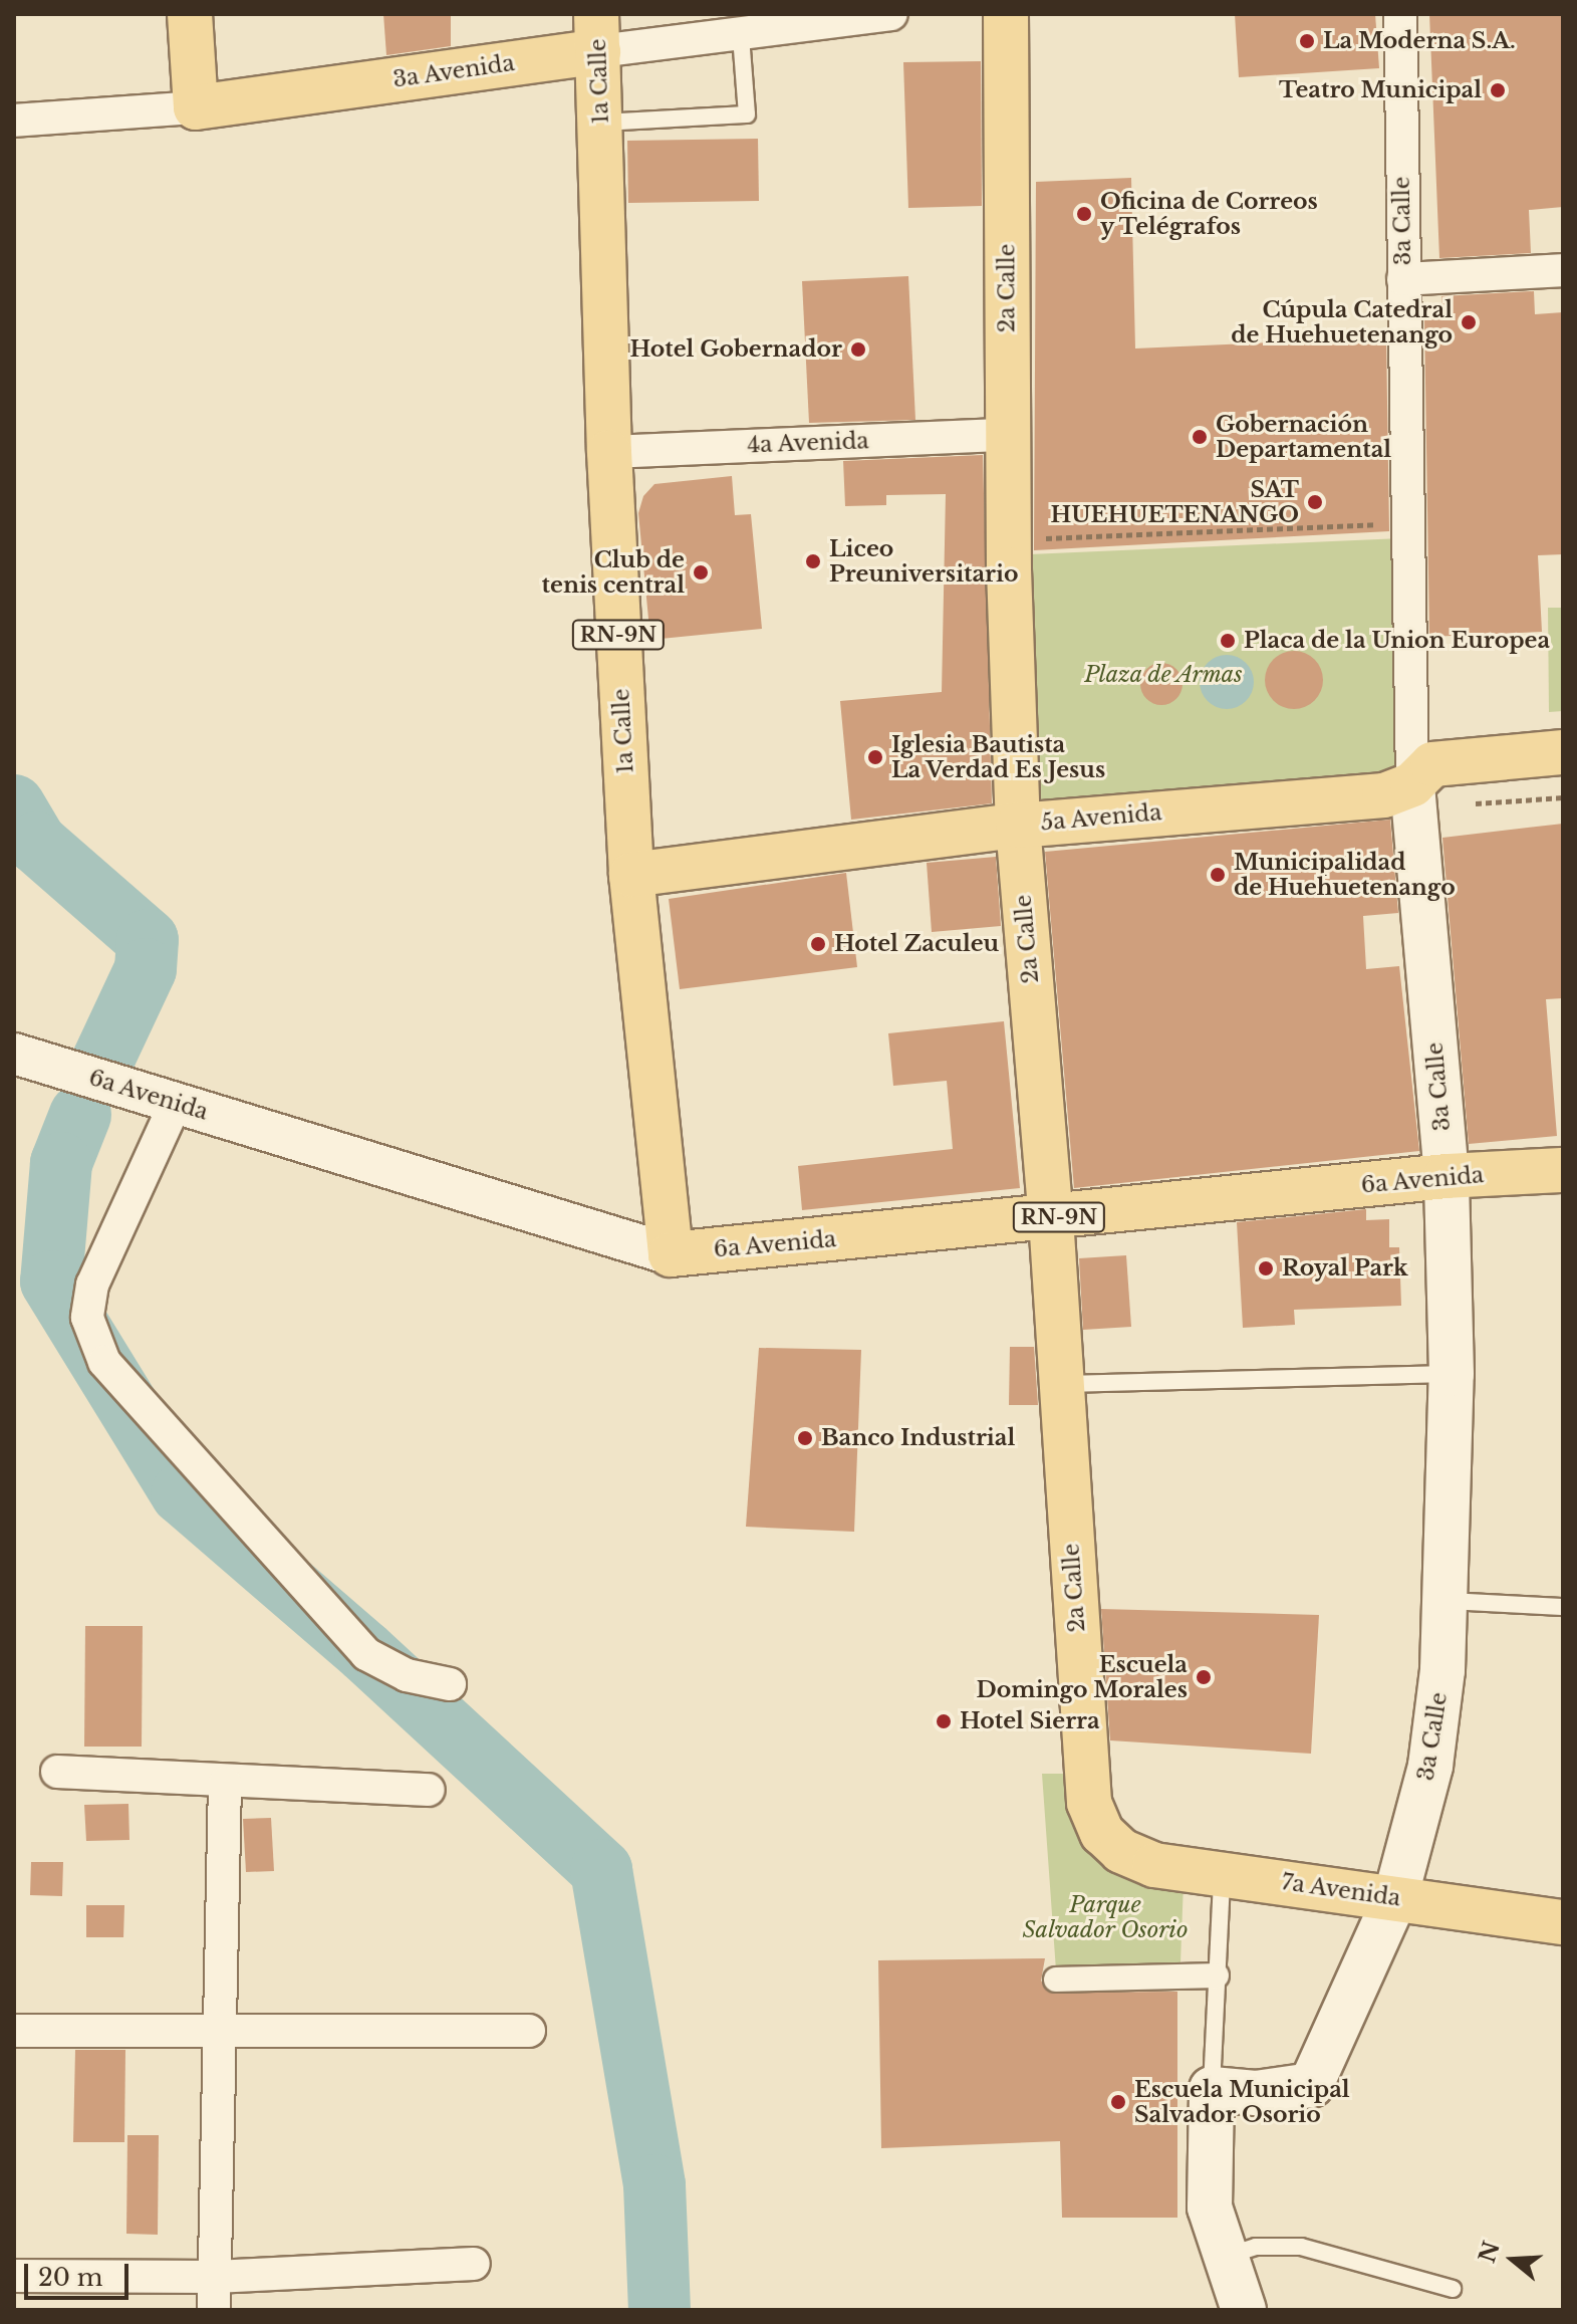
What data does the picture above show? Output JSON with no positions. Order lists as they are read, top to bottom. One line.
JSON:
{"streets":{"main road":["3a Avenida","1a Calle","3a Calle","2a Calle","RN-9N","5a Avenida","6a Avenida","7a Avenida"],"street":["4a Avenida"]},"crossings":[["3a Avenida","1a Calle"],["1a Calle","4a Avenida"],["1a Calle","5a Avenida"],["1a Calle","6a Avenida"],["3a Calle","5a Avenida"],["3a Calle","6a Avenida"],["3a Calle","7a Avenida"],["2a Calle","4a Avenida"],["2a Calle","5a Avenida"],["2a Calle","6a Avenida"],["2a Calle","7a Avenida"]],"parks":["Plaza de Armas","Parque Salvador Osorio"],"places":["La Moderna S.A.","Teatro Municipal","Oficina de Correos y Telégrafos","Cúpula Catedral de Huehuetenango","Hotel Gobernador","Gobernación Departamental","SAT HUEHUETENANGO","Liceo Preuniversitario","Club de tenis central","Placa de la Union Europea","Iglesia Bautista La Verdad Es Jesus","Municipalidad de Huehuetenango","Hotel Zaculeu","Royal Park","Banco Industrial","Escuela Domingo Morales","Hotel Sierra","Escuela Municipal Salvador Osorio"],"scale_bar":"20 m","north":"left"}
